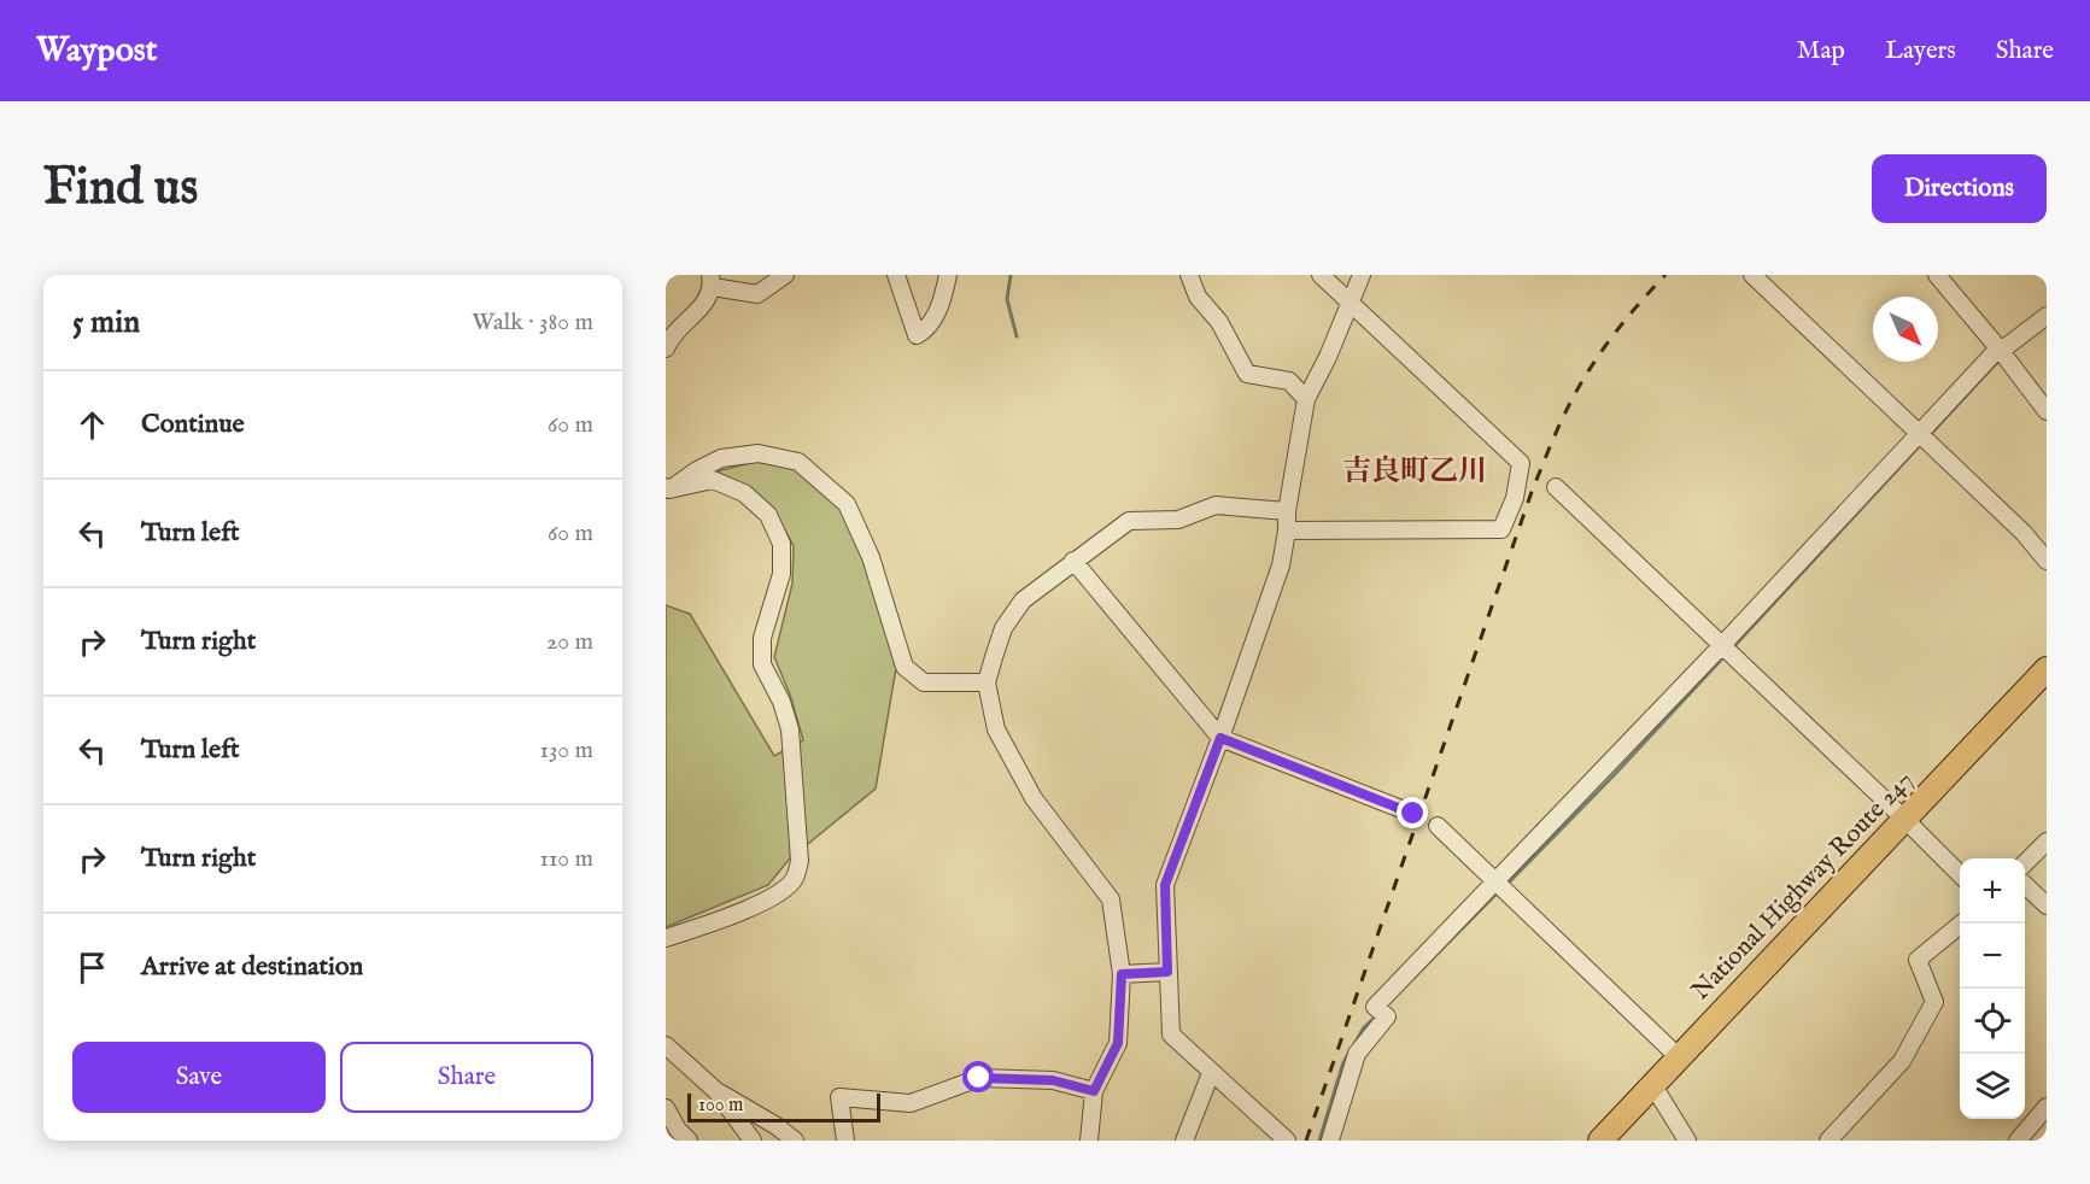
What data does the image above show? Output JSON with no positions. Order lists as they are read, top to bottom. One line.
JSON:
{"streets":{"highway":["National Highway Route 247"]},"districts":["吉良町乙川"],"scale_bar":"100 m","north":"bottom right","page":{"header":"Waypost","nav":["Map","Layers","Share"],"buttons":["Directions",["Save","Share"]],"title":"Find us","heading":["5 min","Walk · 380 m"],"list":[["Continue","60 m"],["Turn left","60 m"],["Turn right","20 m"],["Turn left","130 m"],["Turn right","110 m"],"Arrive at destination"],"map_buttons":["+","−"],"scale":"100 m"}}
